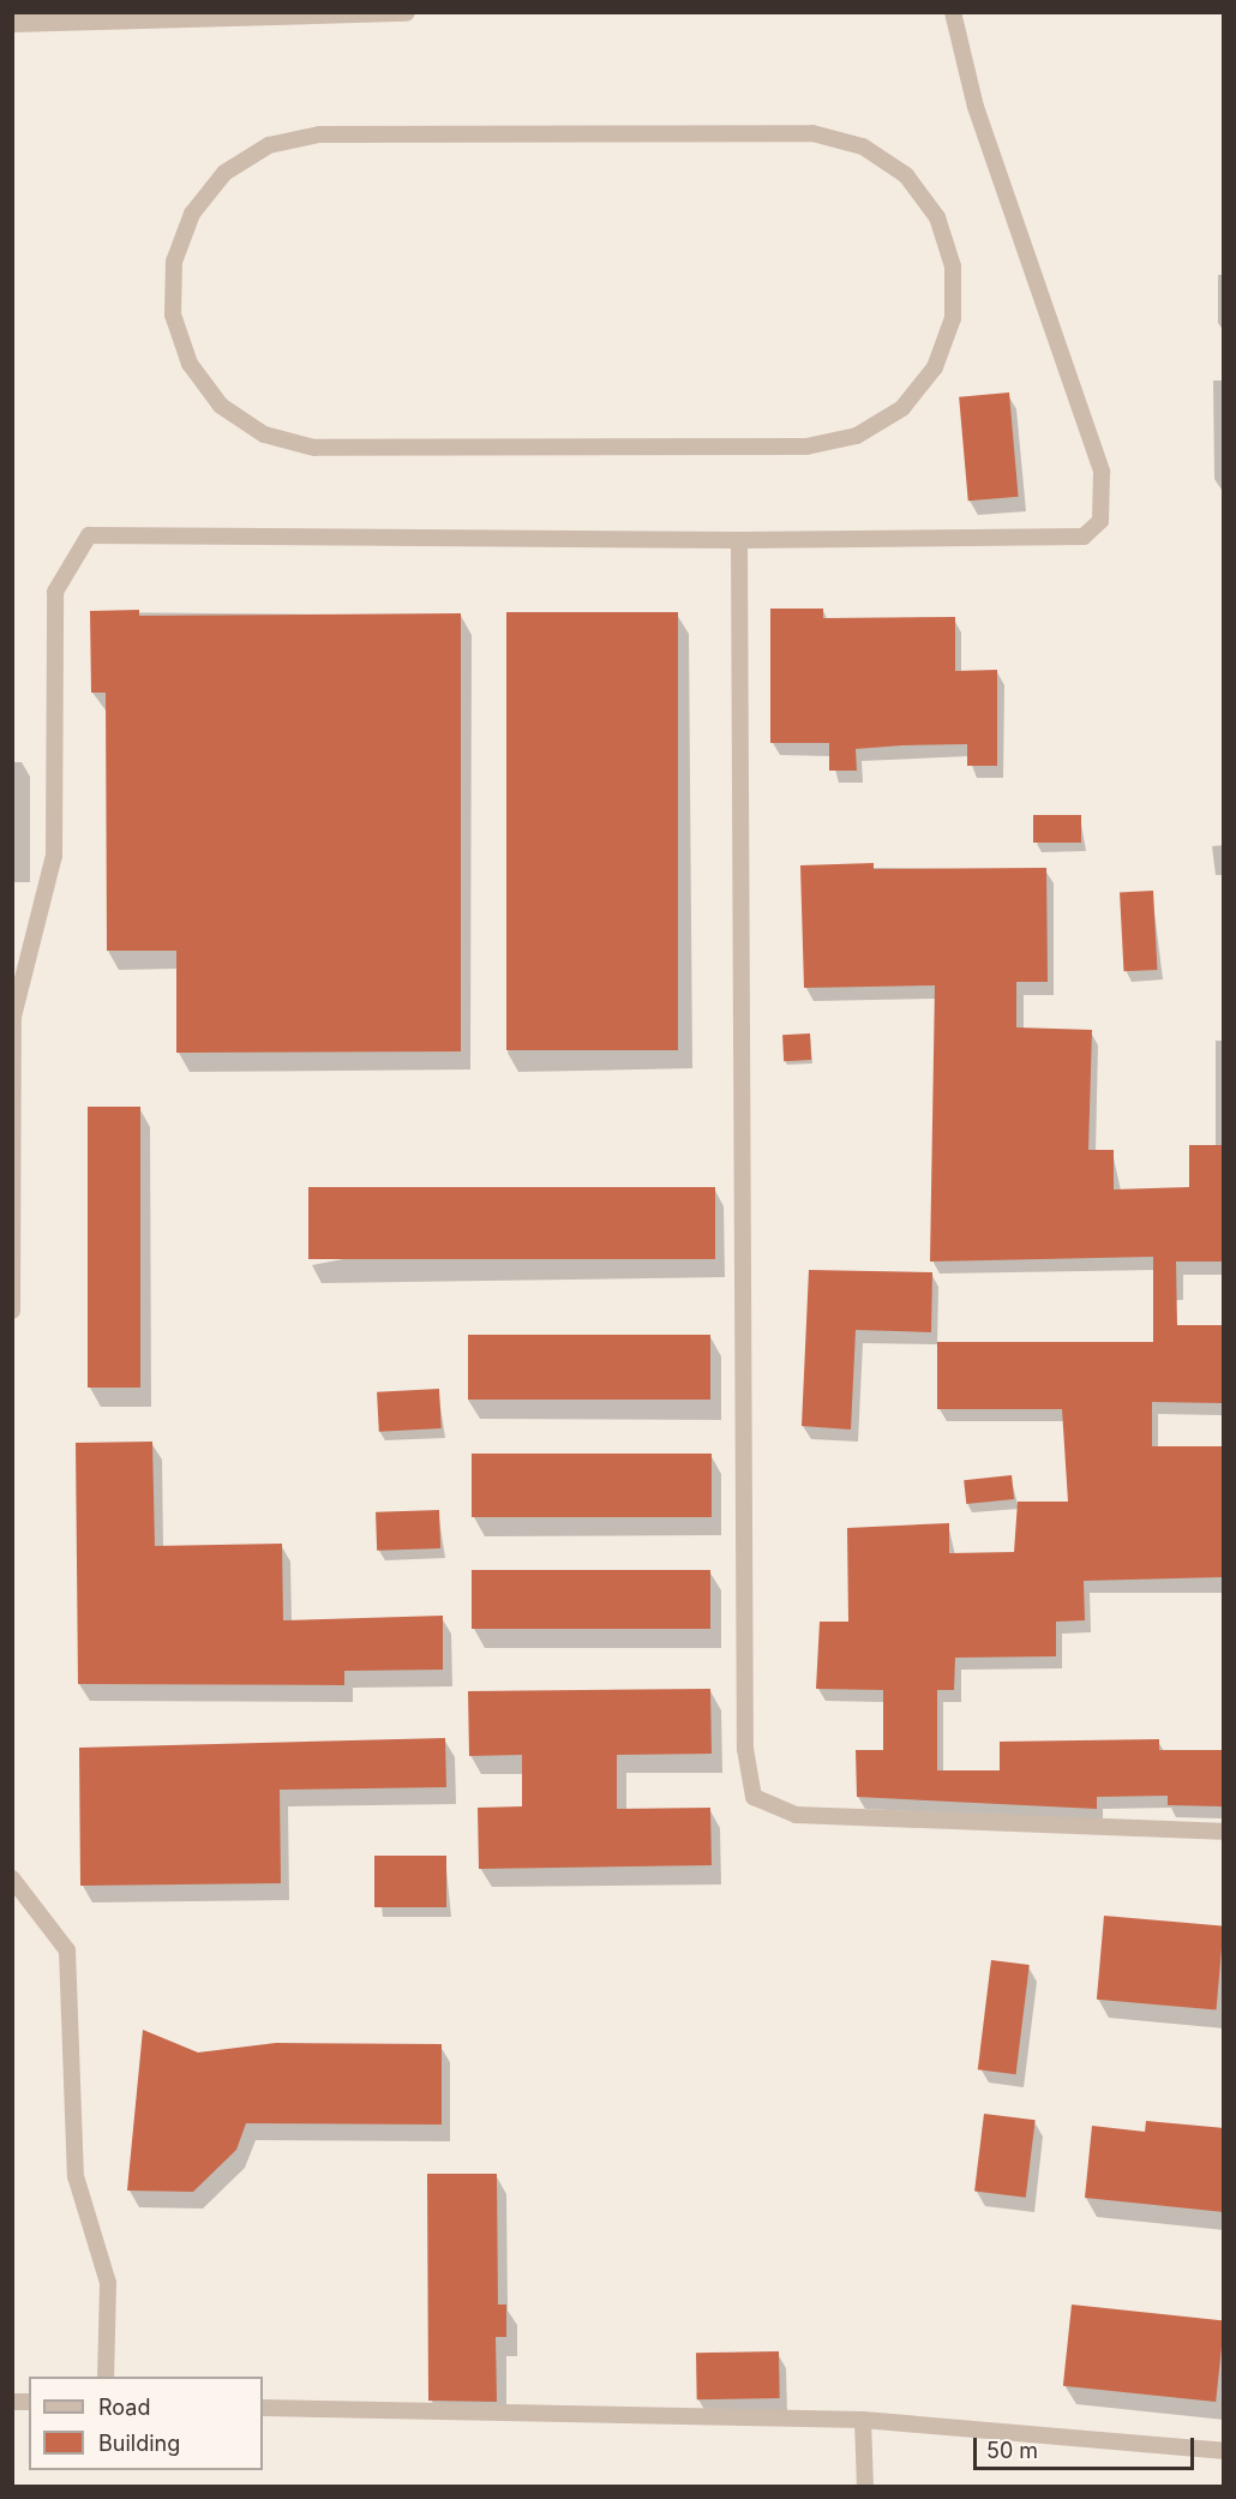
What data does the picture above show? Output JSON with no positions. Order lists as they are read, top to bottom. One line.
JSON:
{"legend":["Road","Building"],"scale_bar":"50 m"}
